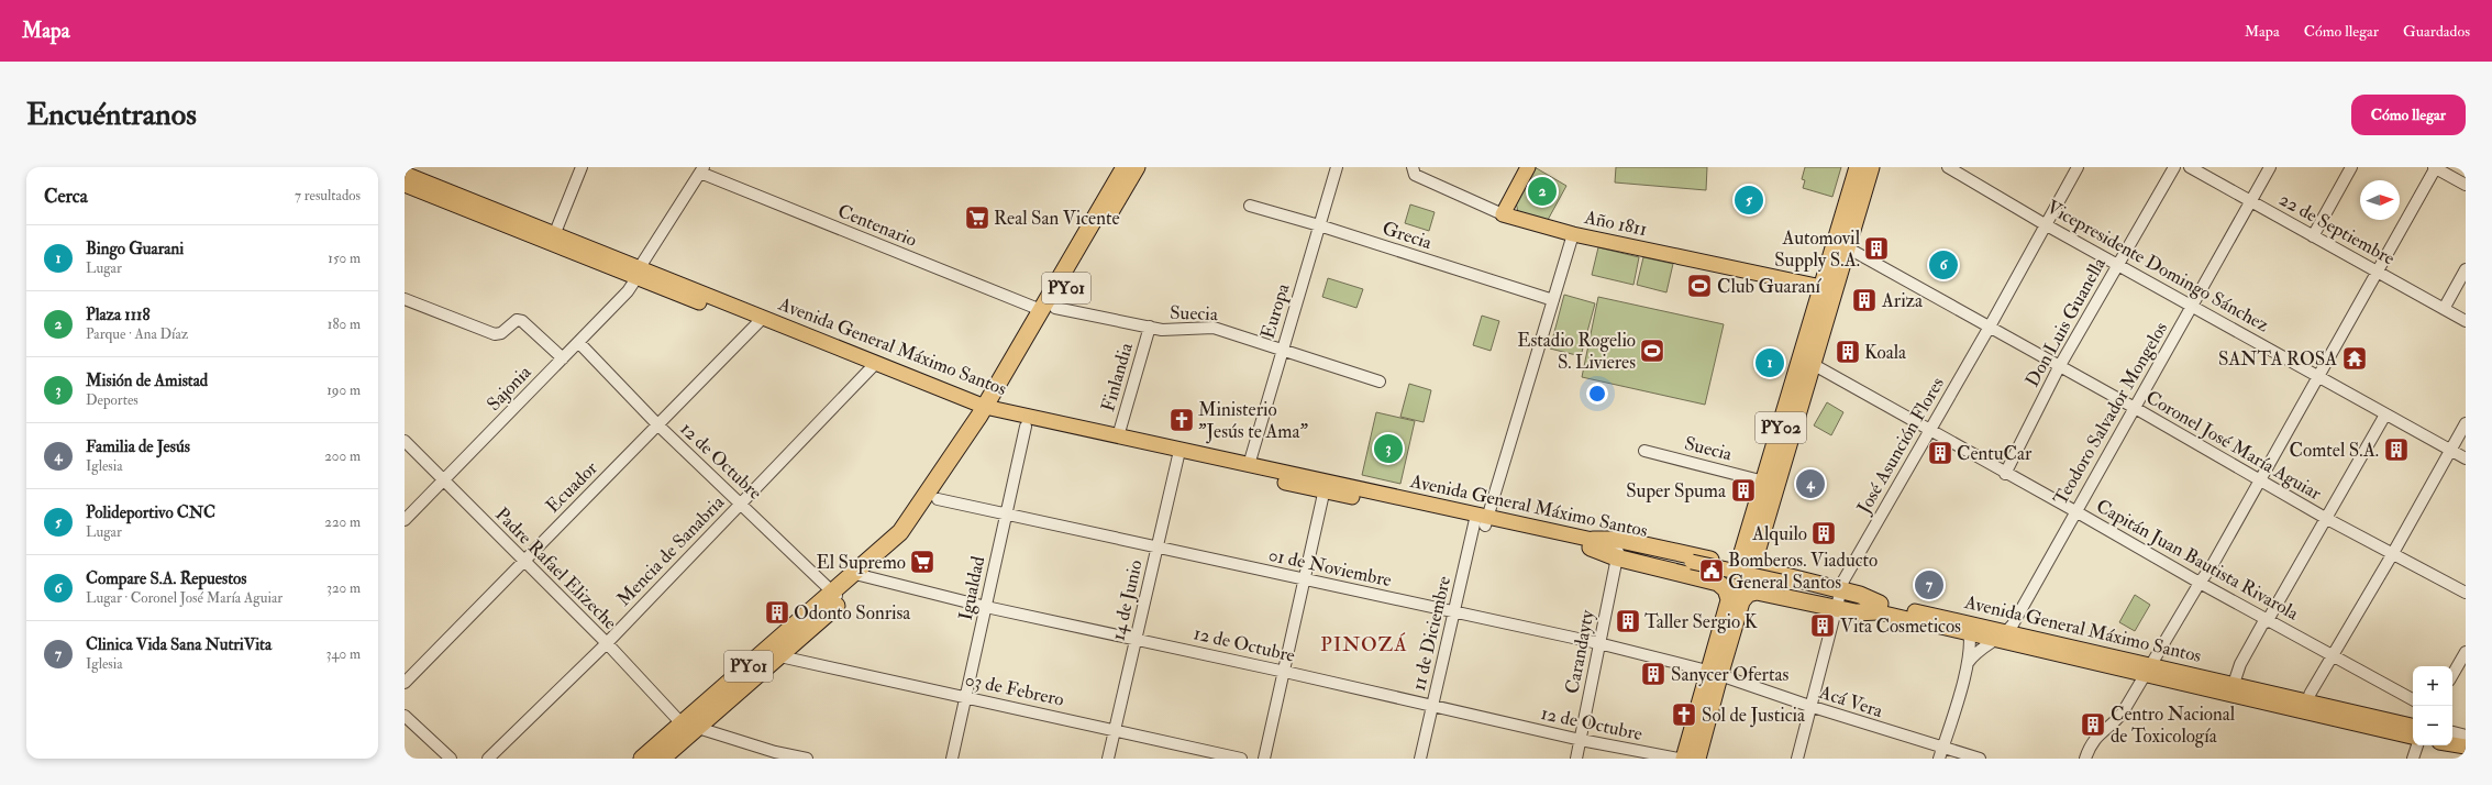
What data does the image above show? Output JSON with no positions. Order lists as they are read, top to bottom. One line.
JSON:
{"streets":{"highway":["PY01","PY02"],"main road":["Año 1811","Avenida General Máximo Santos"],"street":["Centenario","22 de Septiembre","Grecia","Vicepresidente Domingo Sánchez","Europa","Suecia","Don Luis Guanella","Finlandia","Sajonia","Teodoro Salvador Mongelos","José Asunción Flores","Coronel José María Aguiar","12 de Octubre","Ecuador","Mencia de Sanabria","Capitán Juan Bautista Rivarola","01 de Noviembre","Padre Rafael Elizeche","Igualdad","14 de Junio","11 de Diciembre","Carandayty","03 de Febrero","Acá Vera"]},"crossings":[["Año 1811","PY02"],["Año 1811","11 de Diciembre"],["Centenario","PY01"],["Centenario","Suecia"],["Centenario","Sajonia"],["22 de Septiembre","Teodoro Salvador Mongelos"],["Grecia","Europa"],["Grecia","11 de Diciembre"],["Vicepresidente Domingo Sánchez","Don Luis Guanella"],["Vicepresidente Domingo Sánchez","Teodoro Salvador Mongelos"],["Vicepresidente Domingo Sánchez","José Asunción Flores"],["PY01","Suecia"],["PY01","Avenida General Máximo Santos"],["PY01","12 de Octubre"],["PY01","01 de Noviembre"],["PY01","Padre Rafael Elizeche"],["PY01","03 de Febrero"],["Europa","Suecia"],["Europa","Avenida General Máximo Santos"],["Suecia","Finlandia"],["Suecia","PY02"],["Don Luis Guanella","Coronel José María Aguiar"],["Don Luis Guanella","Capitán Juan Bautista Rivarola"],["Avenida General Máximo Santos","Finlandia"],["Avenida General Máximo Santos","Sajonia"],["Avenida General Máximo Santos","Teodoro Salvador Mongelos"],["Avenida General Máximo Santos","José Asunción Flores"],["Avenida General Máximo Santos","Ecuador"],["Avenida General Máximo Santos","Mencia de Sanabria"],["Avenida General Máximo Santos","Igualdad"],["Avenida General Máximo Santos","14 de Junio"],["Avenida General Máximo Santos","11 de Diciembre"],["Avenida General Máximo Santos","Carandayty"],["Sajonia","12 de Octubre"],["Sajonia","Padre Rafael Elizeche"],["Teodoro Salvador Mongelos","Coronel José María Aguiar"],["Teodoro Salvador Mongelos","Capitán Juan Bautista Rivarola"],["Teodoro Salvador Mongelos","Acá Vera"],["PY02","Coronel José María Aguiar"],["PY02","Capitán Juan Bautista Rivarola"],["José Asunción Flores","Coronel José María Aguiar"],["José Asunción Flores","Capitán Juan Bautista Rivarola"],["José Asunción Flores","Acá Vera"],["12 de Octubre","Ecuador"],["12 de Octubre","Mencia de Sanabria"],["12 de Octubre","Igualdad"],["12 de Octubre","14 de Junio"],["12 de Octubre","11 de Diciembre"],["12 de Octubre","Carandayty"],["Ecuador","Padre Rafael Elizeche"],["Mencia de Sanabria","Padre Rafael Elizeche"],["01 de Noviembre","Igualdad"],["01 de Noviembre","14 de Junio"],["01 de Noviembre","11 de Diciembre"],["01 de Noviembre","Carandayty"],["01 de Noviembre","Acá Vera"],["Igualdad","03 de Febrero"],["14 de Junio","03 de Febrero"]],"districts":["PINOZÁ"],"places":{"supermarket":["Real San Vicente","El Supremo"],"building":["Automovil Supply S.A.","Ariza","Koala","Comtel S.A.","CentuCar","Super Spuma","Alquilo","Odonto Sonrisa","Taller Sergio K","Vita Cosmeticos","Sanycer Ofertas","Centro Nacional de Toxicología"],"sports":["Club Guaraní","Estadio Rogelio S. Livieres"],"temple":["SANTA ROSA"],"church":["Ministerio \"Jesús te Ama\"","Sol de Justicia"],"public building":["Bomberos. Viaducto General Santos"]},"north":"right","page":{"header":"Mapa","nav":["Mapa","Cómo llegar","Guardados"],"buttons":"Cómo llegar","title":"Encuéntranos","heading":["Cerca","7 resultados"],"pins":["2","5","6","1","3","4","7"],"list":[{"mark":"1","name":"Bingo Guarani","note":"Lugar","value":"150 m"},{"mark":"2","name":"Plaza 1118","note":"Parque · Ana Díaz","value":"180 m"},{"mark":"3","name":"Misión de Amistad","note":"Deportes","value":"190 m"},{"mark":"4","name":"Familia de Jesús","note":"Iglesia","value":"200 m"},{"mark":"5","name":"Polideportivo CNC","note":"Lugar","value":"220 m"},{"mark":"6","name":"Compare S.A. Repuestos","note":"Lugar · Coronel José María Aguiar","value":"320 m"},{"mark":"7","name":"Clinica Vida Sana NutriVita","note":"Iglesia","value":"340 m"}],"map_buttons":["+","−"]}}
